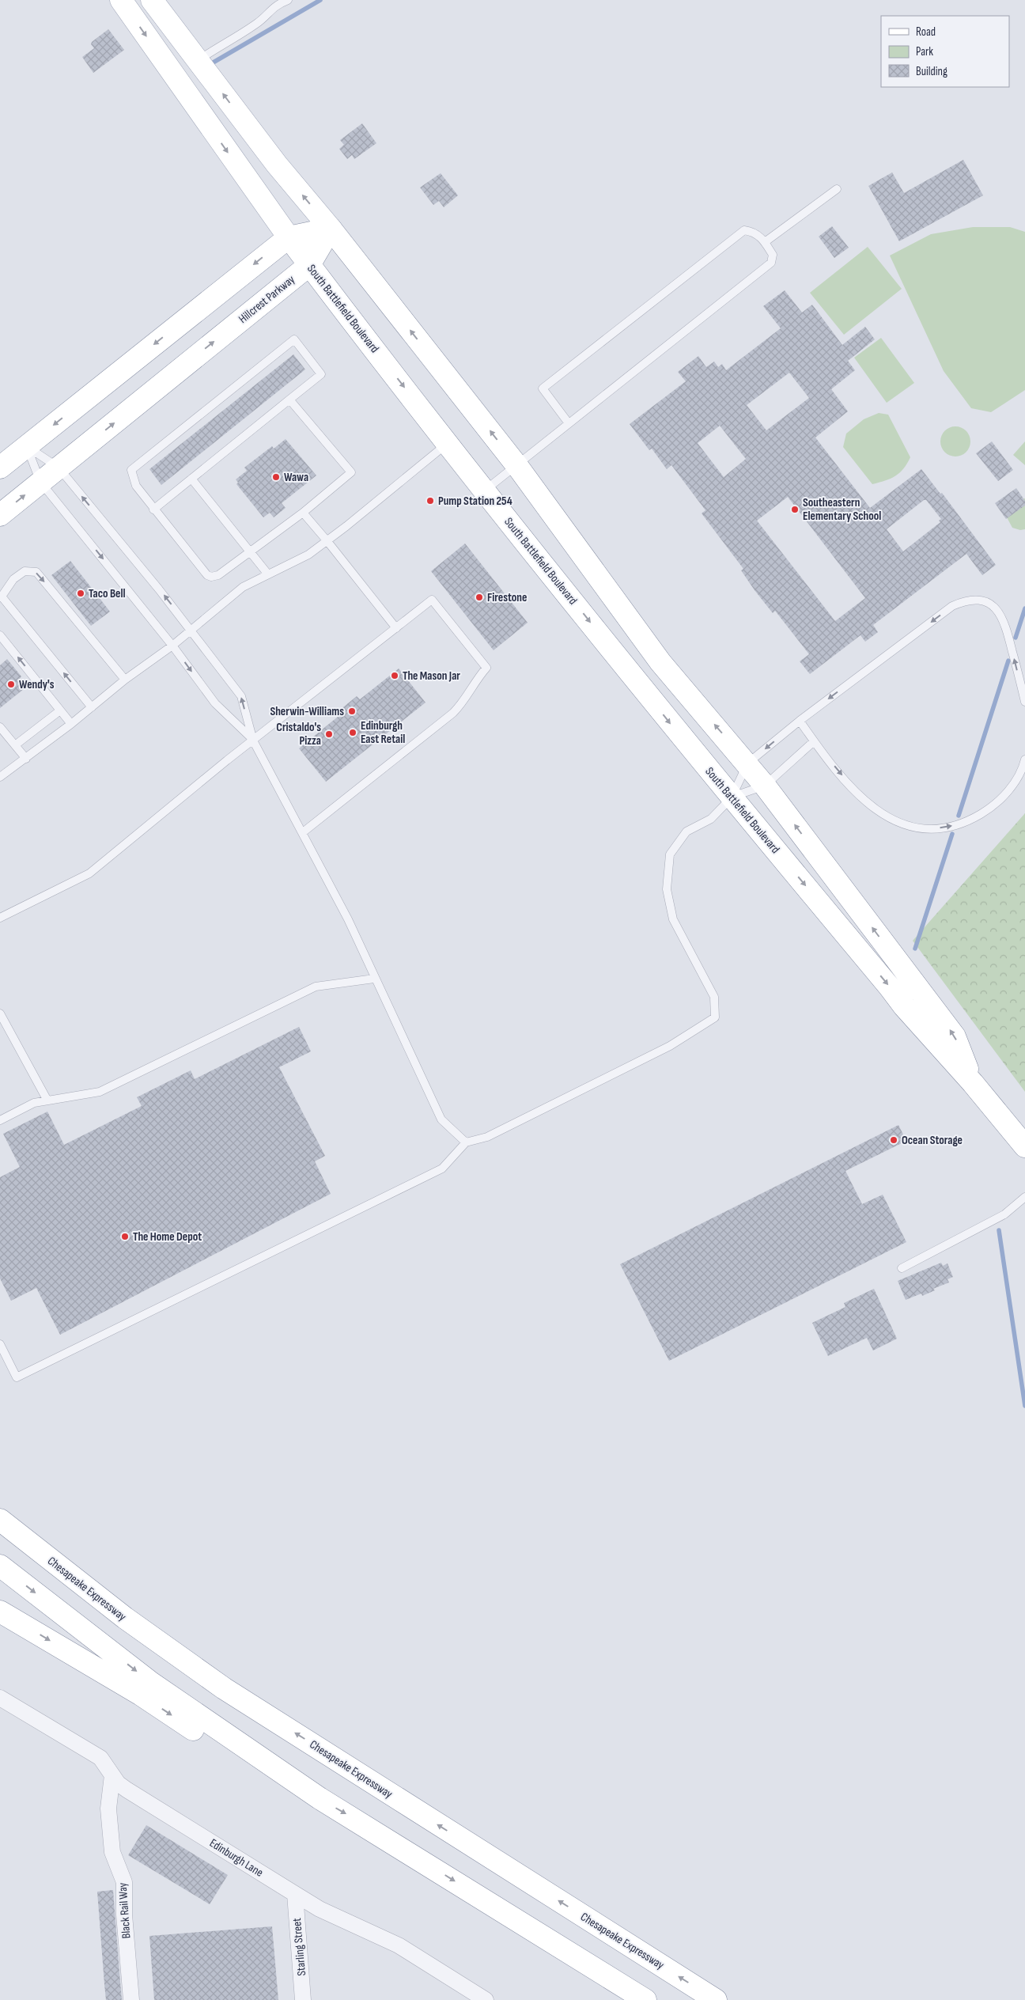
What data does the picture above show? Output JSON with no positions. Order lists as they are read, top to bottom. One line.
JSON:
{"streets":{"main road":["Hillcrest Parkway","South Battlefield Boulevard","Chesapeake Expressway"],"street":["Edinburgh Lane","Black Rail Way","Starling Street"]},"crossings":[["Hillcrest Parkway","South Battlefield Boulevard"],["Edinburgh Lane","Black Rail Way"],["Edinburgh Lane","Starling Street"]],"places":["Wawa","Pump Station 254","Southeastern Elementary School","Taco Bell","Firestone","The Mason Jar","Wendy's","Sherwin-Williams","Edinburgh East Retail","Cristaldo's Pizza","Ocean Storage","The Home Depot"],"legend":["Road","Park","Building"]}
